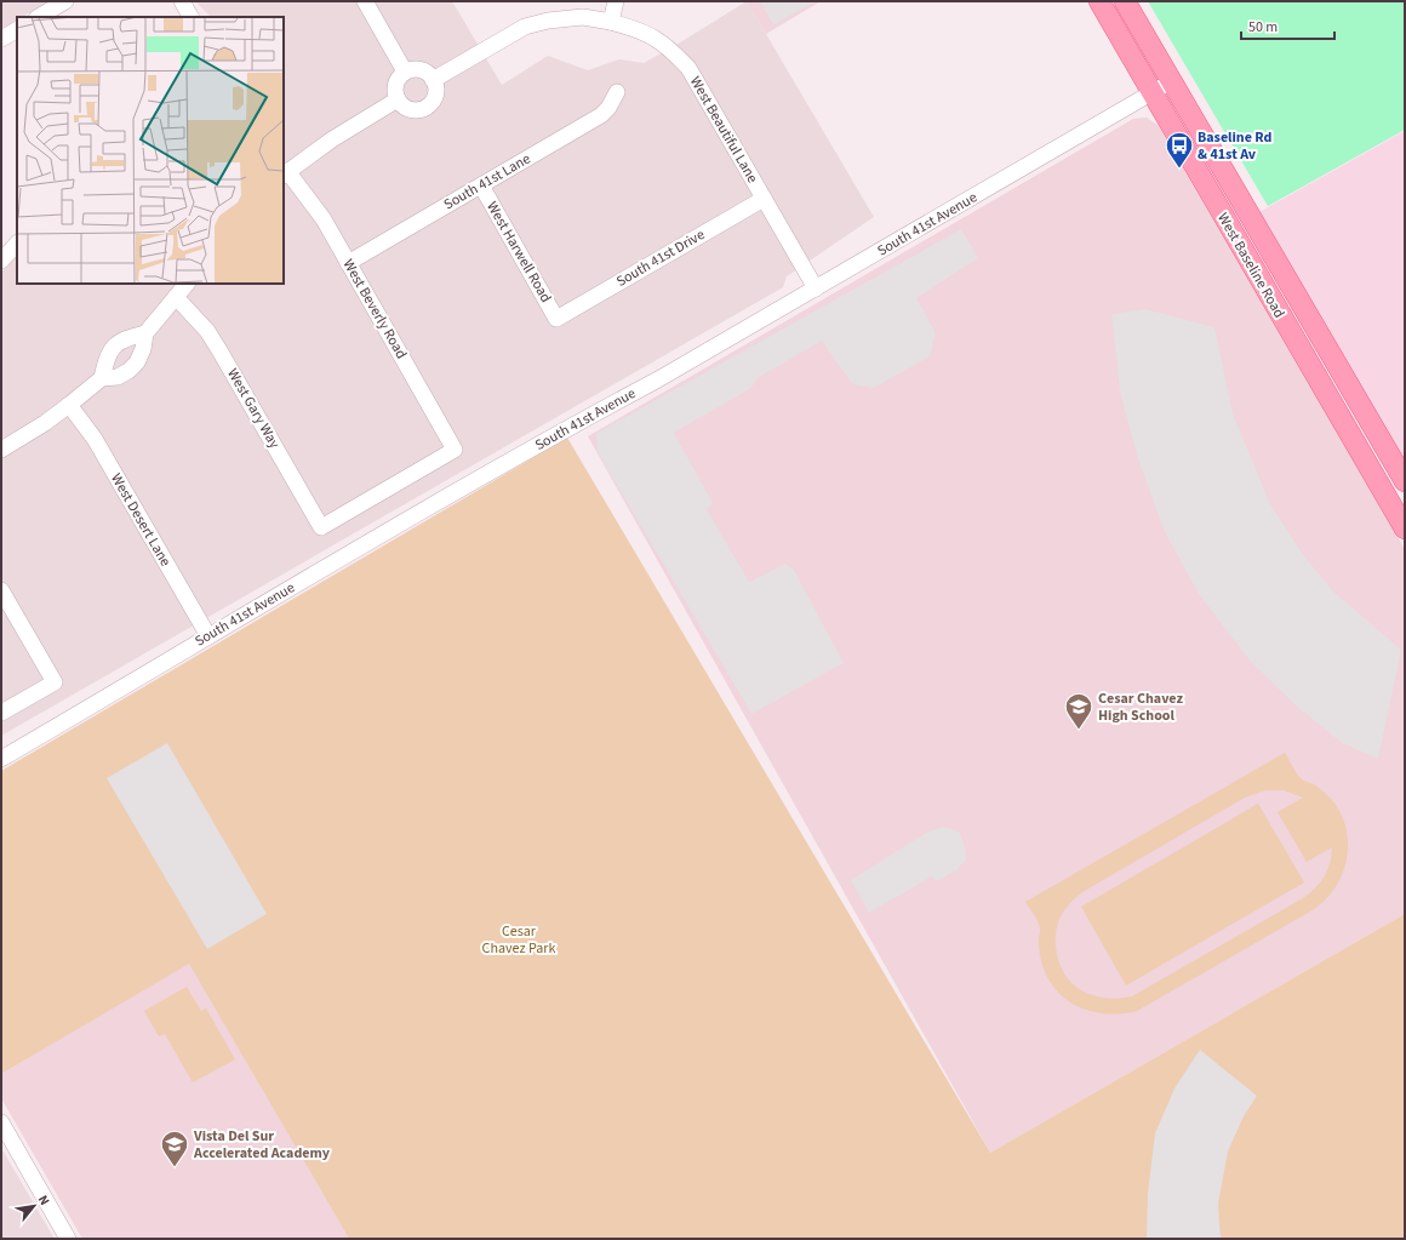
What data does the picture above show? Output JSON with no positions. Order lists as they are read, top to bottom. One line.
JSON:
{"streets":{"main road":["West Baseline Road"],"street":["West Beautiful Lane","South 41st Lane","South 41st Avenue","West Harwell Road","South 41st Drive","West Beverly Road","West Gary Way","West Desert Lane"]},"crossings":[["West Beautiful Lane","South 41st Avenue"],["West Beautiful Lane","South 41st Drive"],["South 41st Lane","West Harwell Road"],["South 41st Lane","West Beverly Road"],["South 41st Avenue","West Baseline Road"],["South 41st Avenue","West Desert Lane"],["West Harwell Road","South 41st Drive"],["West Beverly Road","West Gary Way"]],"parks":["Cesar Chavez Park"],"places":{"bus stop":["Baseline Rd & 41st Av"],"school or university":["Cesar Chavez High School","Vista Del Sur Accelerated Academy"]},"scale_bar":"50 m","north":"top right"}
